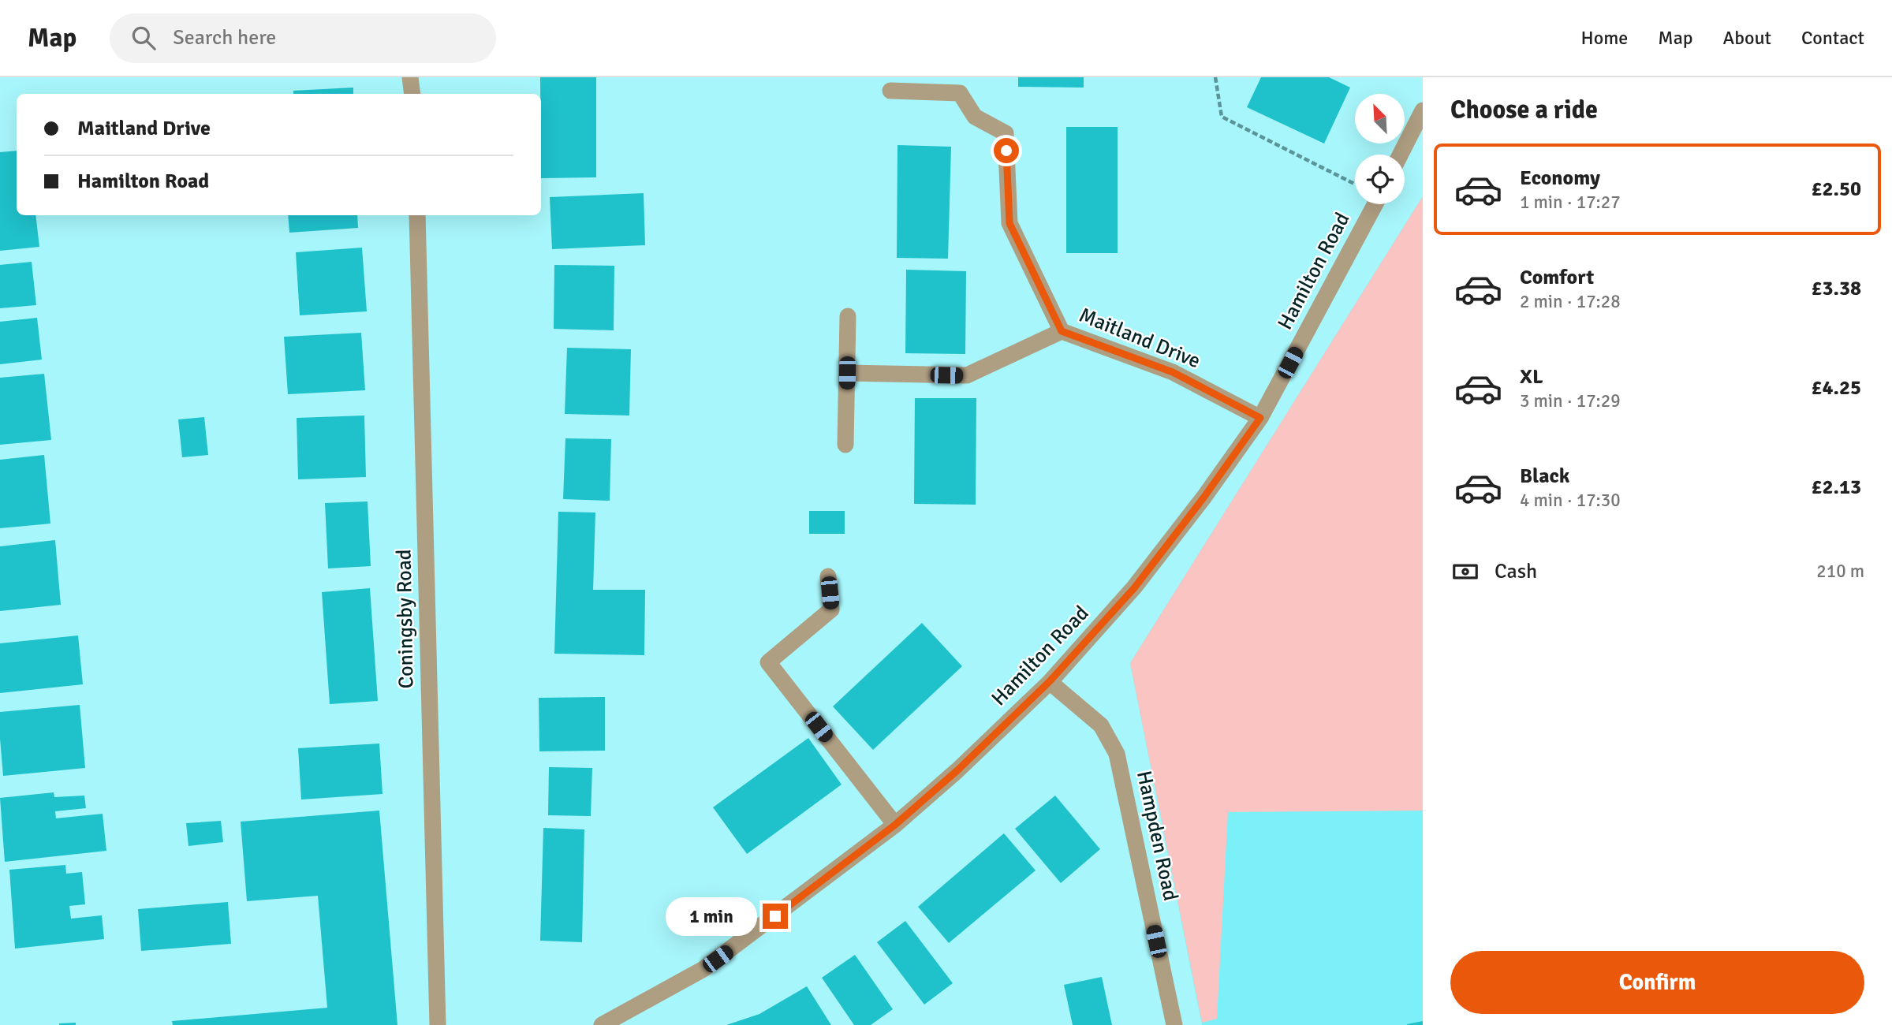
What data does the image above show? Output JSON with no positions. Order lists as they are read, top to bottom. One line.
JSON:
{"streets":{"street":["Hamilton Road","Maitland Drive","Coningsby Road","Hampden Road"]},"crossings":[["Hamilton Road","Maitland Drive"],["Hamilton Road","Hampden Road"]],"north":"top left","page":{"header":"Map","search":"Search here","nav":["Home","Map","About","Contact"],"heading":"Choose a ride","banner":["Maitland Drive","Hamilton Road"],"list":[{"name":"Economy","note":"1 min · 17:27","value":"£2.50"},{"name":"Comfort","note":"2 min · 17:28","value":"£3.38"},{"name":"XL","note":"3 min · 17:29","value":"£4.25"},{"name":"Black","note":"4 min · 17:30","value":"£2.13"}],"pay":["Cash","210 m"],"bubble":"1 min","buttons":"Confirm"}}
